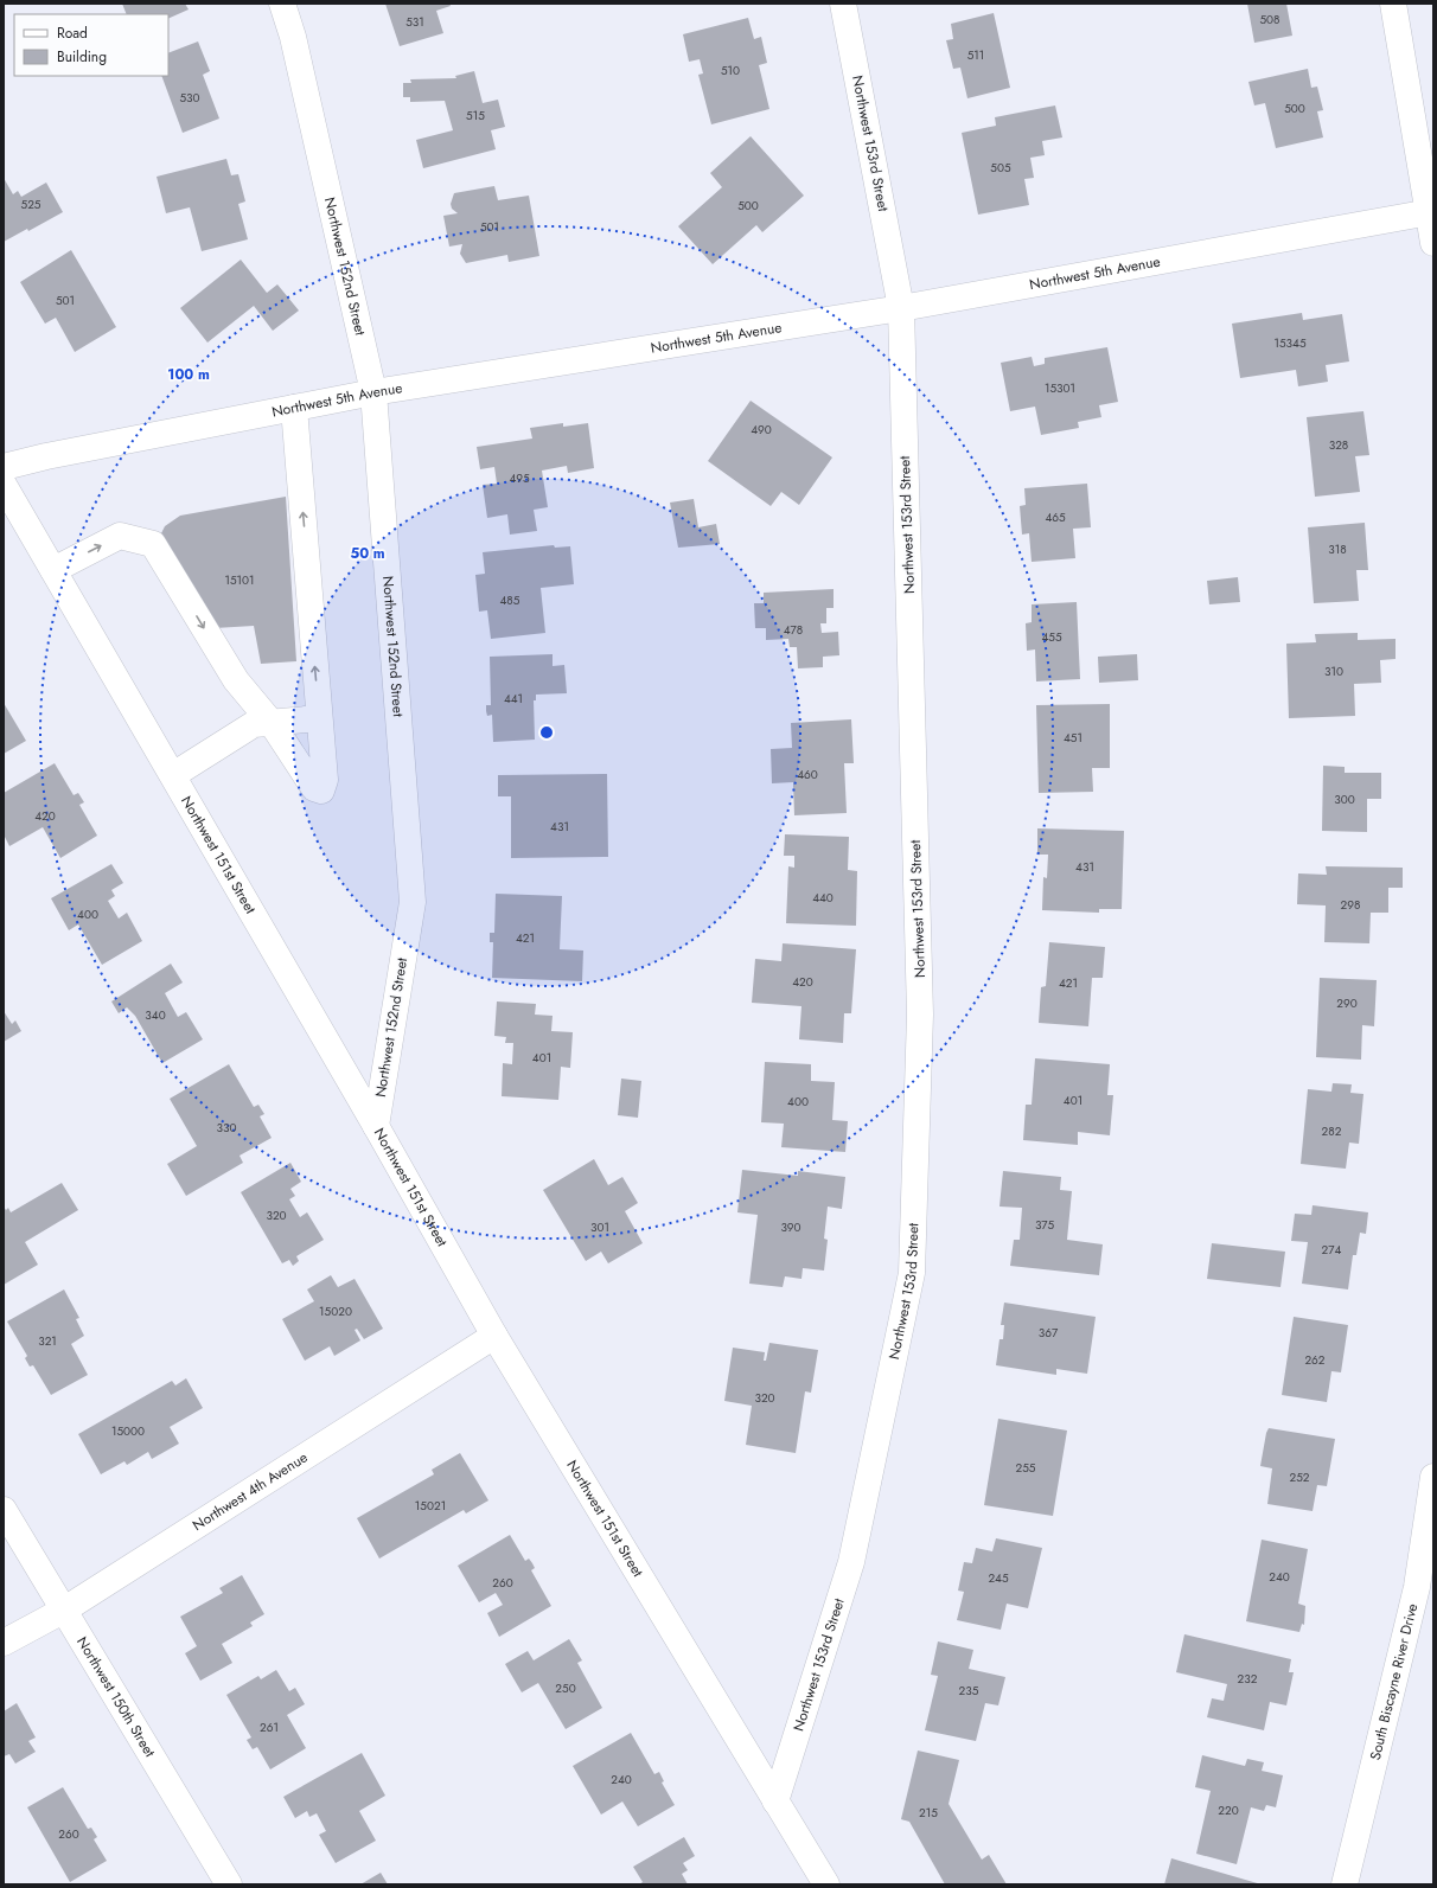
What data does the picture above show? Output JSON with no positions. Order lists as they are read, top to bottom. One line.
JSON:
{"streets":{"street":["Northwest 153rd Street","Northwest 152nd Street","Northwest 5th Avenue","Northwest 151st Street","Northwest 4th Avenue","South Biscayne River Drive","Northwest 150th Street"]},"crossings":[["Northwest 153rd Street","Northwest 5th Avenue"],["Northwest 153rd Street","Northwest 151st Street"],["Northwest 152nd Street","Northwest 5th Avenue"],["Northwest 152nd Street","Northwest 151st Street"],["Northwest 151st Street","Northwest 4th Avenue"],["Northwest 4th Avenue","Northwest 150th Street"]],"house_numbers":["508","531","511","510","530","500","515","505","525","500","501","501","15345","15301","490","328","495","465","318","15101","485","478","455","310","441","451","460","300","420","431","431","440","298","400","421","420","421","290","340","401","401","400","330","282","320","375","301","390","274","15020","367","321","262","320","15000","255","252","15021","240","245","260","232","250","235","261","240","220","215","260"],"legend":["Road","Building"],"rings":["100 m","50 m"]}
